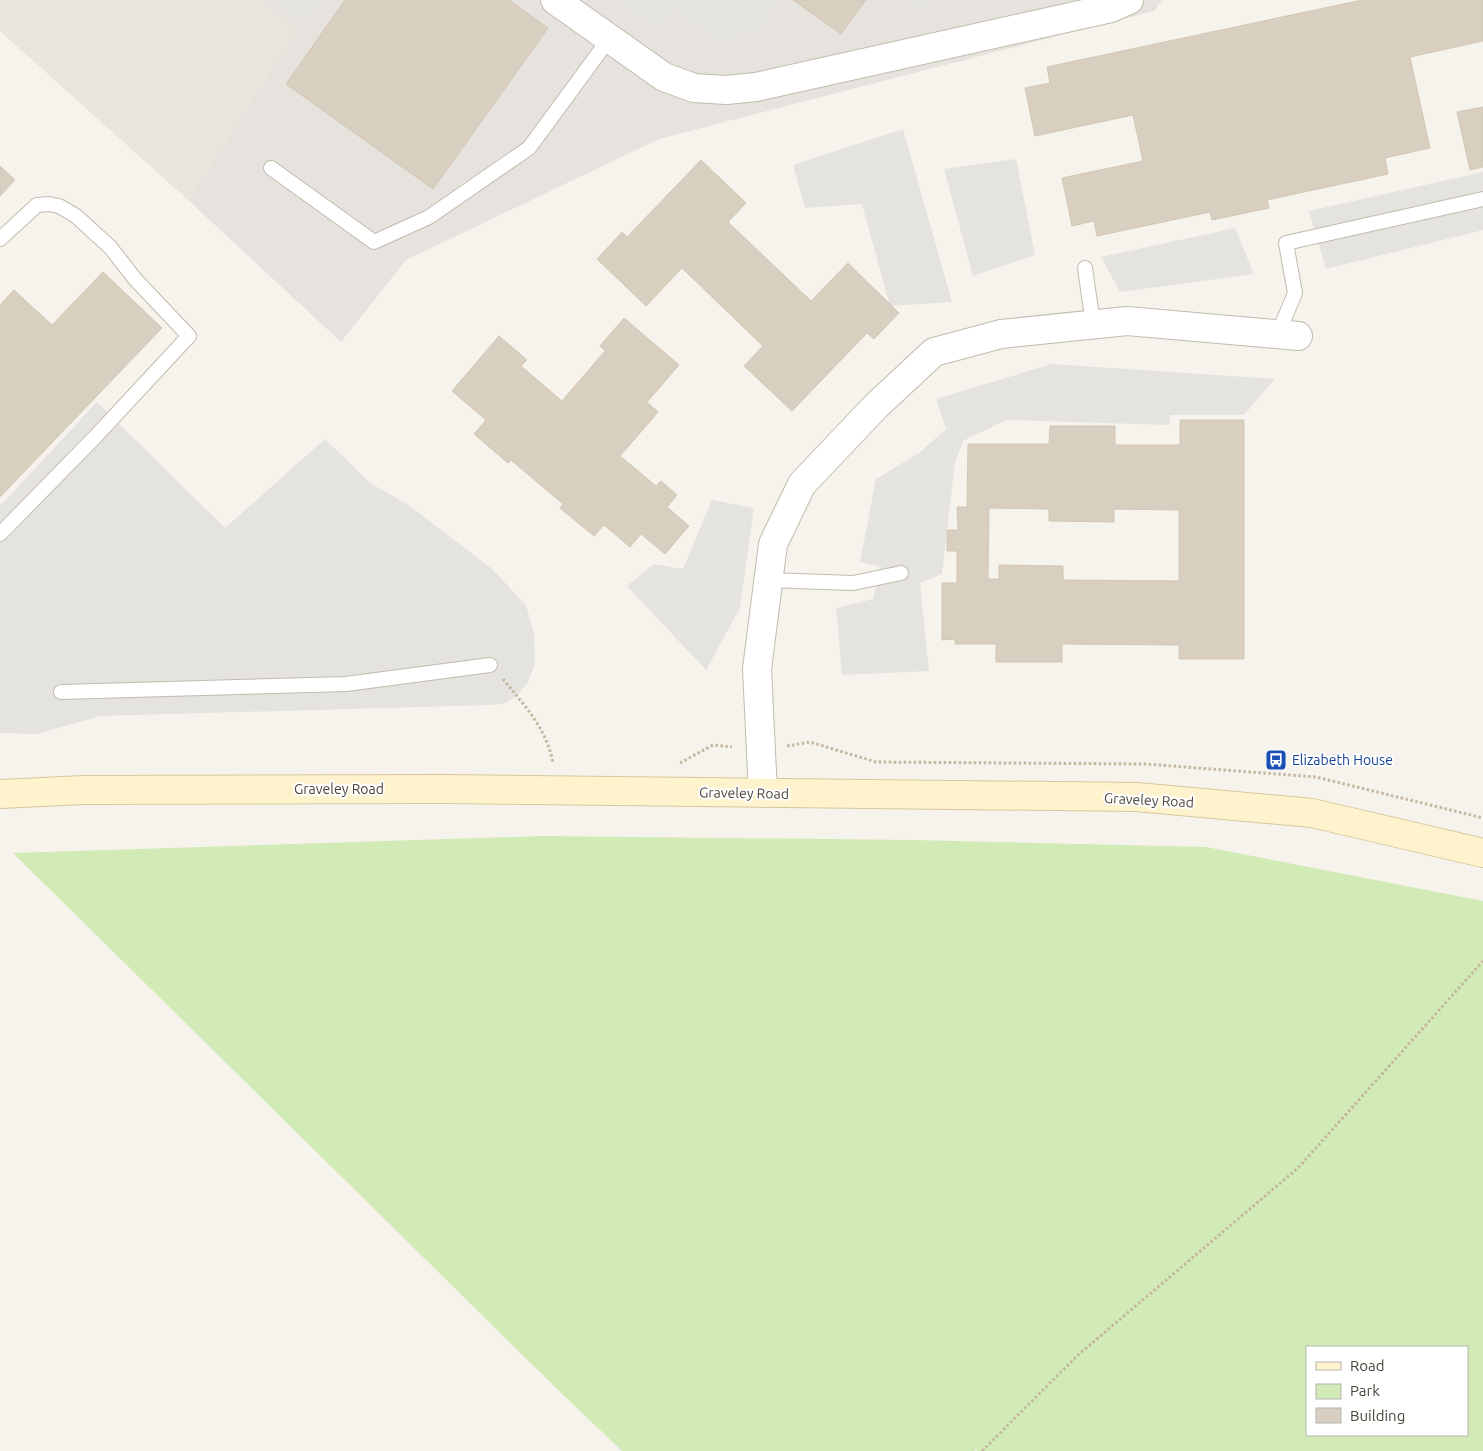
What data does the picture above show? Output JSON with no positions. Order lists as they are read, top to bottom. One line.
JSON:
{"streets":{"main road":["Graveley Road"]},"places":{"bus stop":["Elizabeth House"]},"legend":["Road","Park","Building"]}
